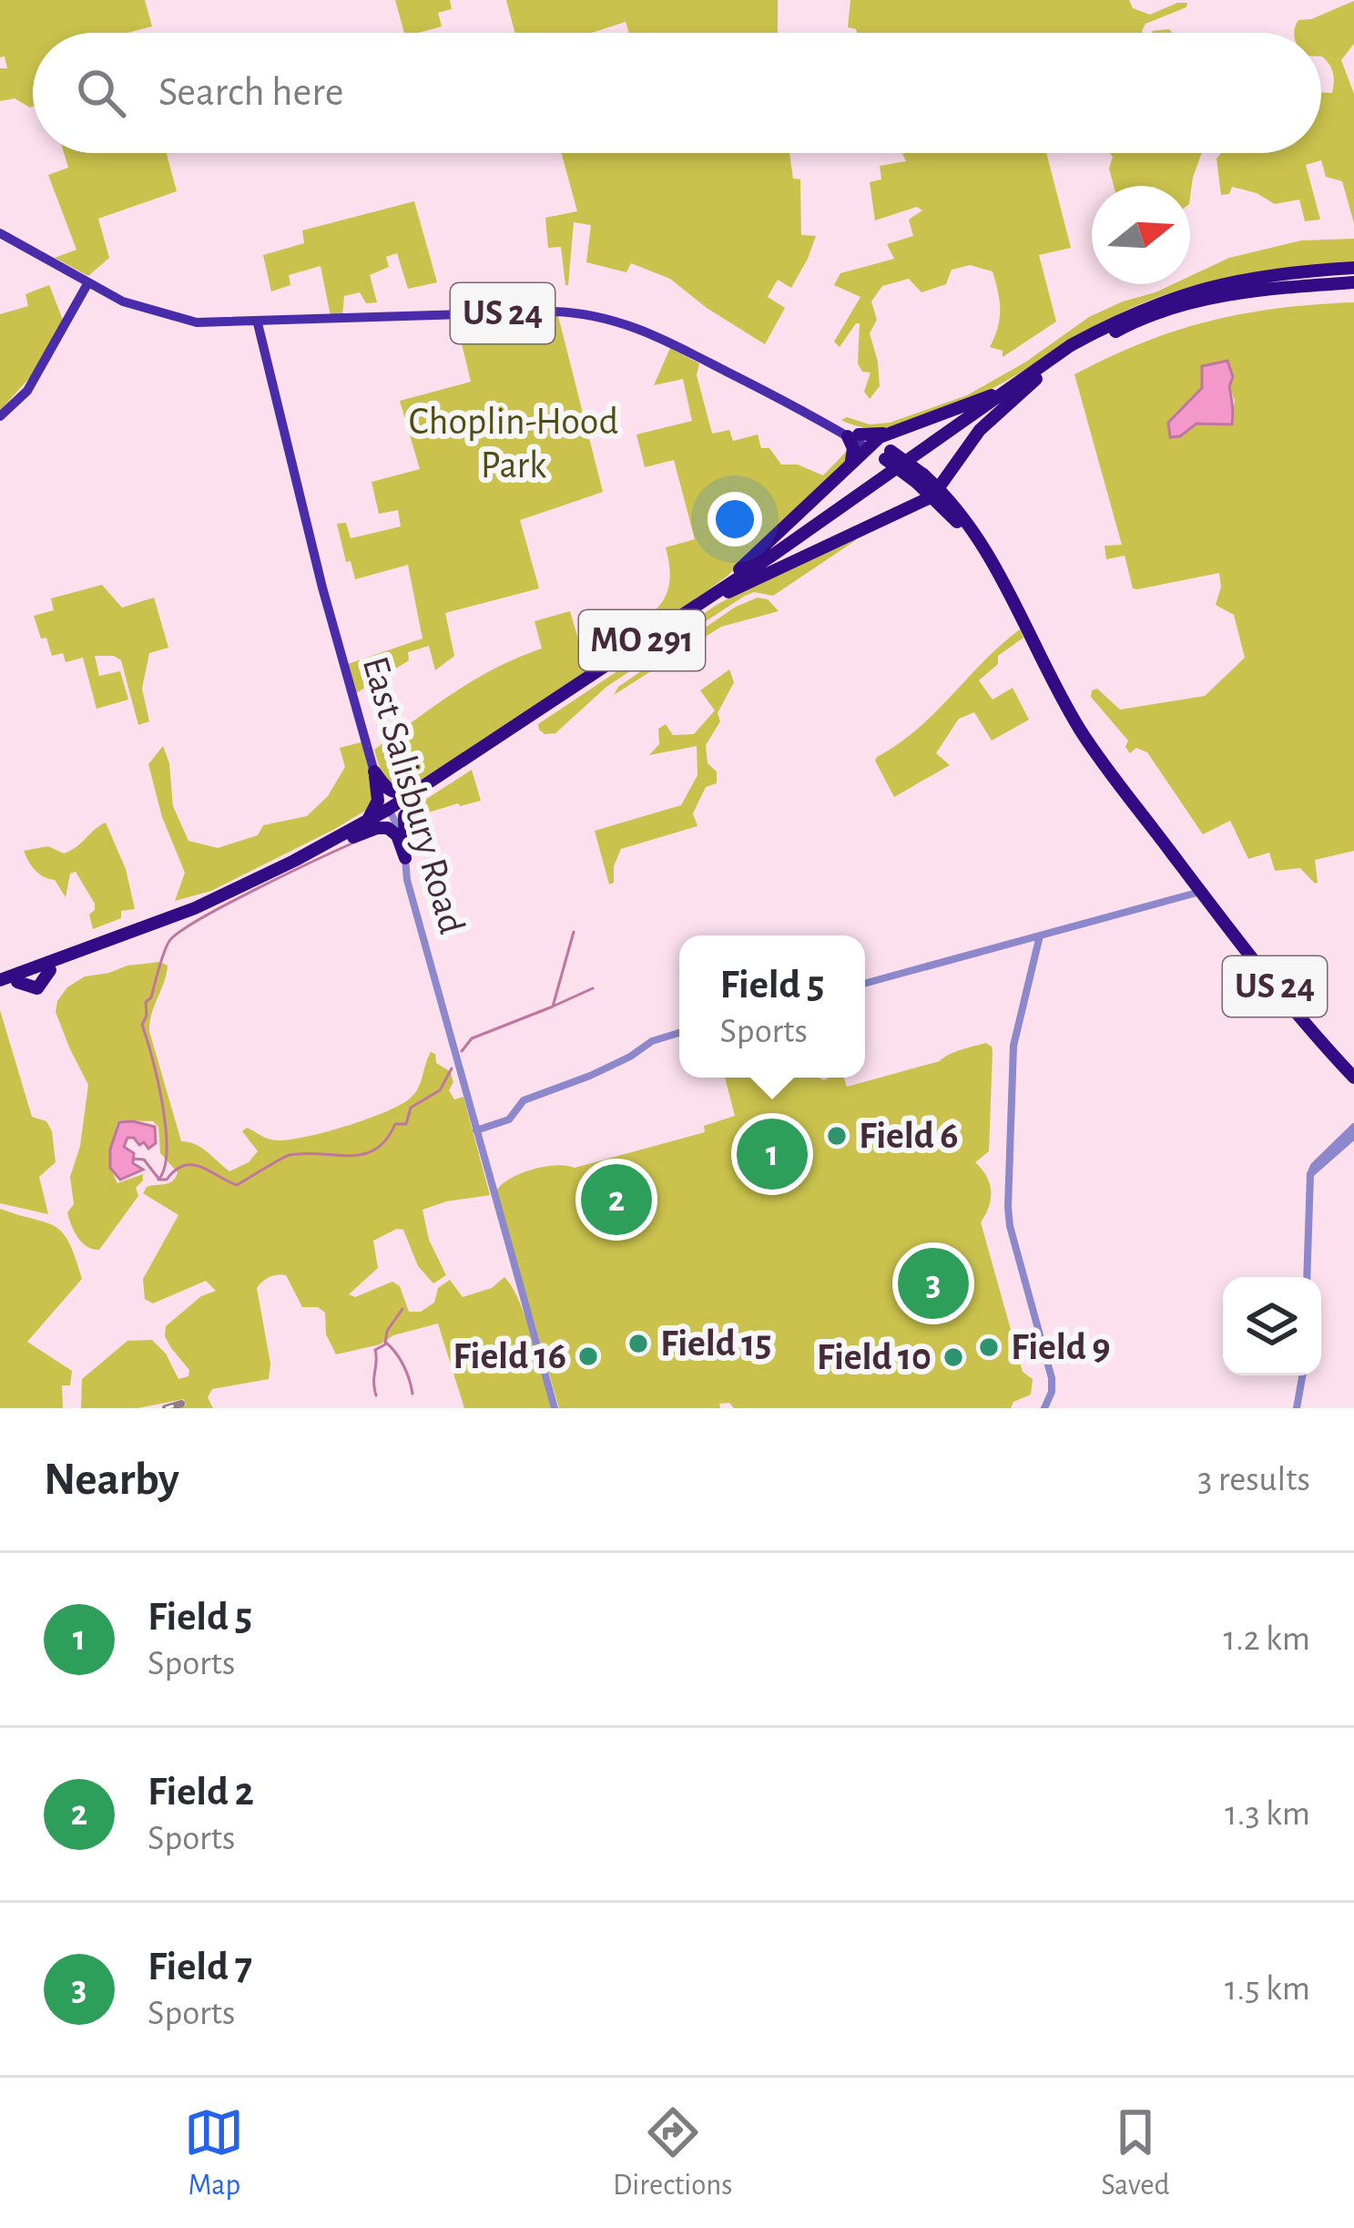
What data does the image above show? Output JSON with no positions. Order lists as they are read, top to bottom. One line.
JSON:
{"streets":{"highway":["US 24","MO 291"],"main road":["East Salisbury Road"]},"crossings":[["US 24","East Salisbury Road"],["MO 291","East Salisbury Road"]],"parks":["Choplin-Hood Park"],"places":["Field 6","Field 15","Field 9","Field 16","Field 10"],"north":"right","page":{"search":"Search here","popup":["Field 5","Sports"],"pins":["1","2","3"],"heading":["Nearby","3 results"],"list":[{"mark":"1","name":"Field 5","note":"Sports","value":"1.2 km"},{"mark":"2","name":"Field 2","note":"Sports","value":"1.3 km"},{"mark":"3","name":"Field 7","note":"Sports","value":"1.5 km"}],"nav":["Map","Directions","Saved"]}}
